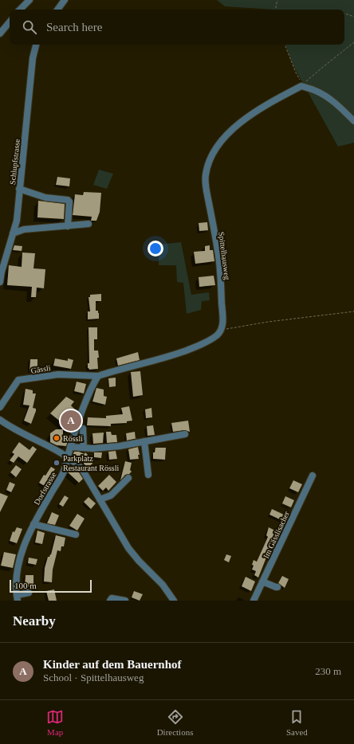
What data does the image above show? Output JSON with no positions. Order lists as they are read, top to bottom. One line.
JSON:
{"streets":{"street":["Schlupfstrasse","Spittelhausweg","Gässli","Dorfstrasse","Im Gässlisacher"]},"places":["Rössli","Parkplatz Restaurant Rössli"],"scale_bar":"100 m","page":{"search":"Search here","pins":"A","scale":"100 m","heading":"Nearby","list":[{"mark":"A","name":"Kinder auf dem Bauernhof","note":"School · Spittelhausweg","value":"230 m"}],"nav":["Map","Directions","Saved"]}}
